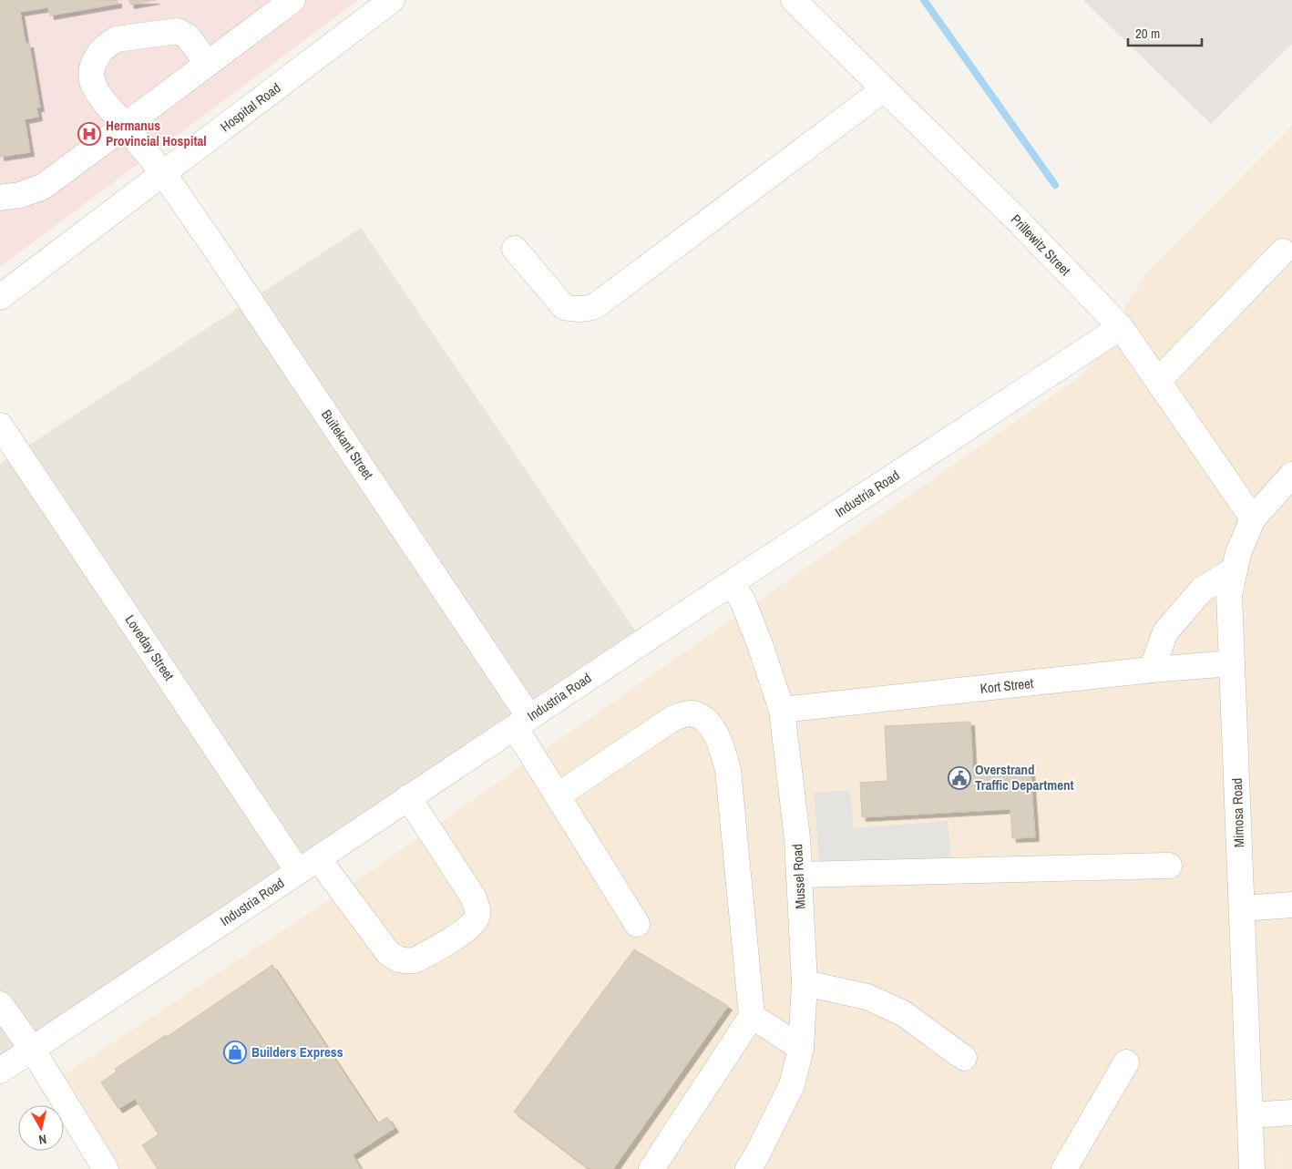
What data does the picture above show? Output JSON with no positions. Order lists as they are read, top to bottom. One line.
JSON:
{"streets":{"street":["Hospital Road","Prillewitz Street","Buitekant Street","Industria Road","Loveday Street","Kort Street","Mimosa Road","Mussel Road"]},"crossings":[["Hospital Road","Buitekant Street"],["Prillewitz Street","Industria Road"],["Prillewitz Street","Mimosa Road"],["Buitekant Street","Industria Road"],["Industria Road","Loveday Street"],["Industria Road","Mussel Road"],["Kort Street","Mimosa Road"],["Kort Street","Mussel Road"]],"places":{"hospital":["Hermanus Provincial Hospital"],"public building":["Overstrand Traffic Department"],"shop":["Builders Express"]},"scale_bar":"20 m","north":"bottom"}
